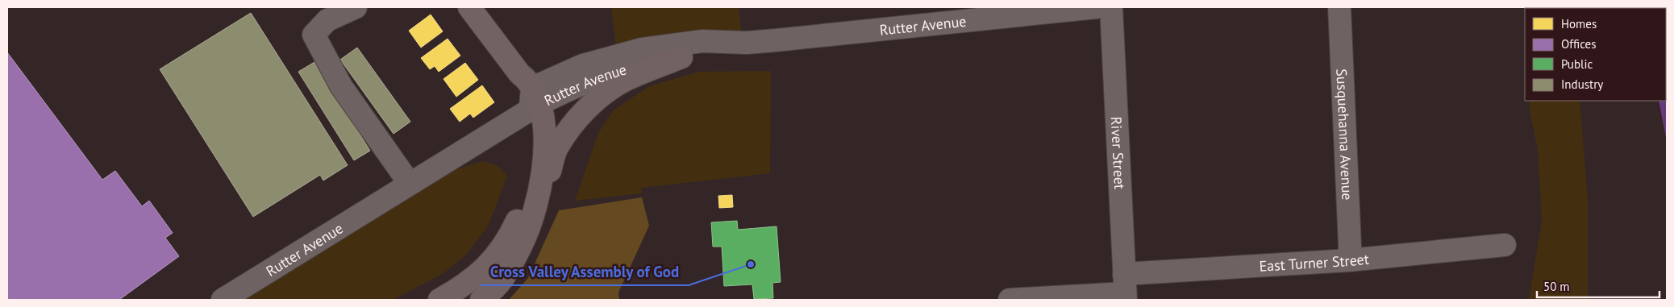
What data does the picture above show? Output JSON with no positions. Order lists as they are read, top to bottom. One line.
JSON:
{"streets":{"main road":["Rutter Avenue"],"street":["Susquehanna Avenue","River Street","East Turner Street"]},"crossings":[["Susquehanna Avenue","East Turner Street"],["River Street","East Turner Street"]],"places":["Cross Valley Assembly of God"],"legend":["Homes","Offices","Public","Industry"],"scale_bar":"50 m"}
